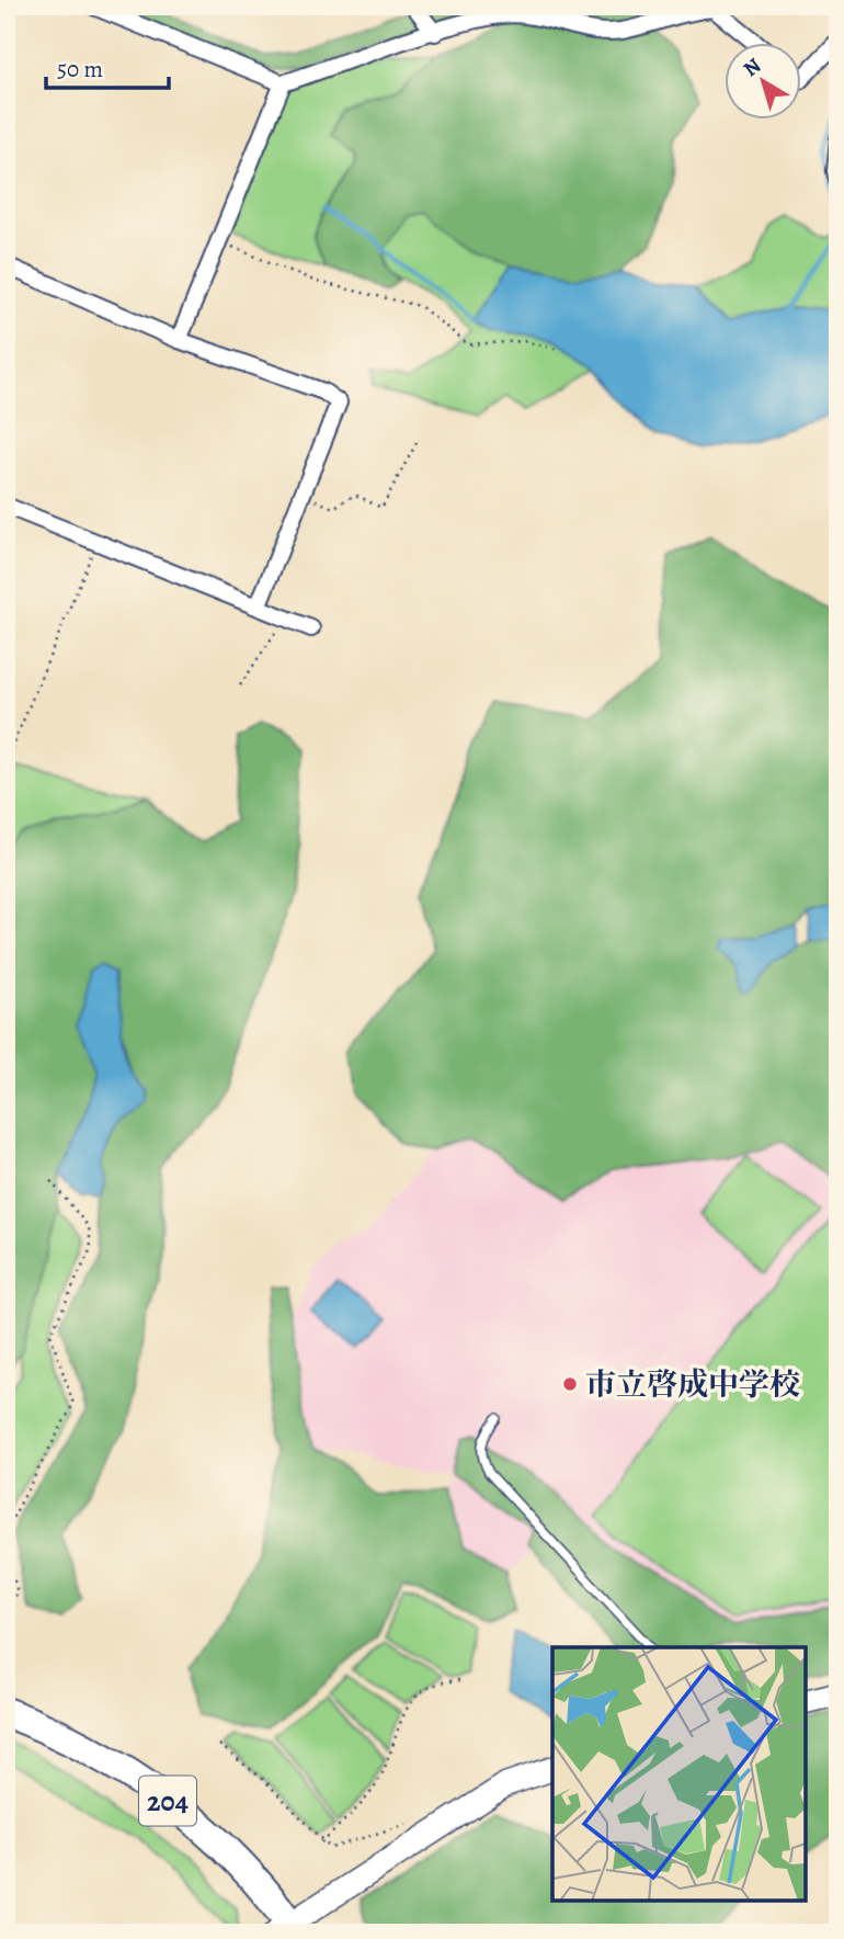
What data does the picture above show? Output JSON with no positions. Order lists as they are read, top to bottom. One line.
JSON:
{"streets":{"highway":["204"]},"places":["市立啓成中学校"],"scale_bar":"50 m","north":"top left"}
